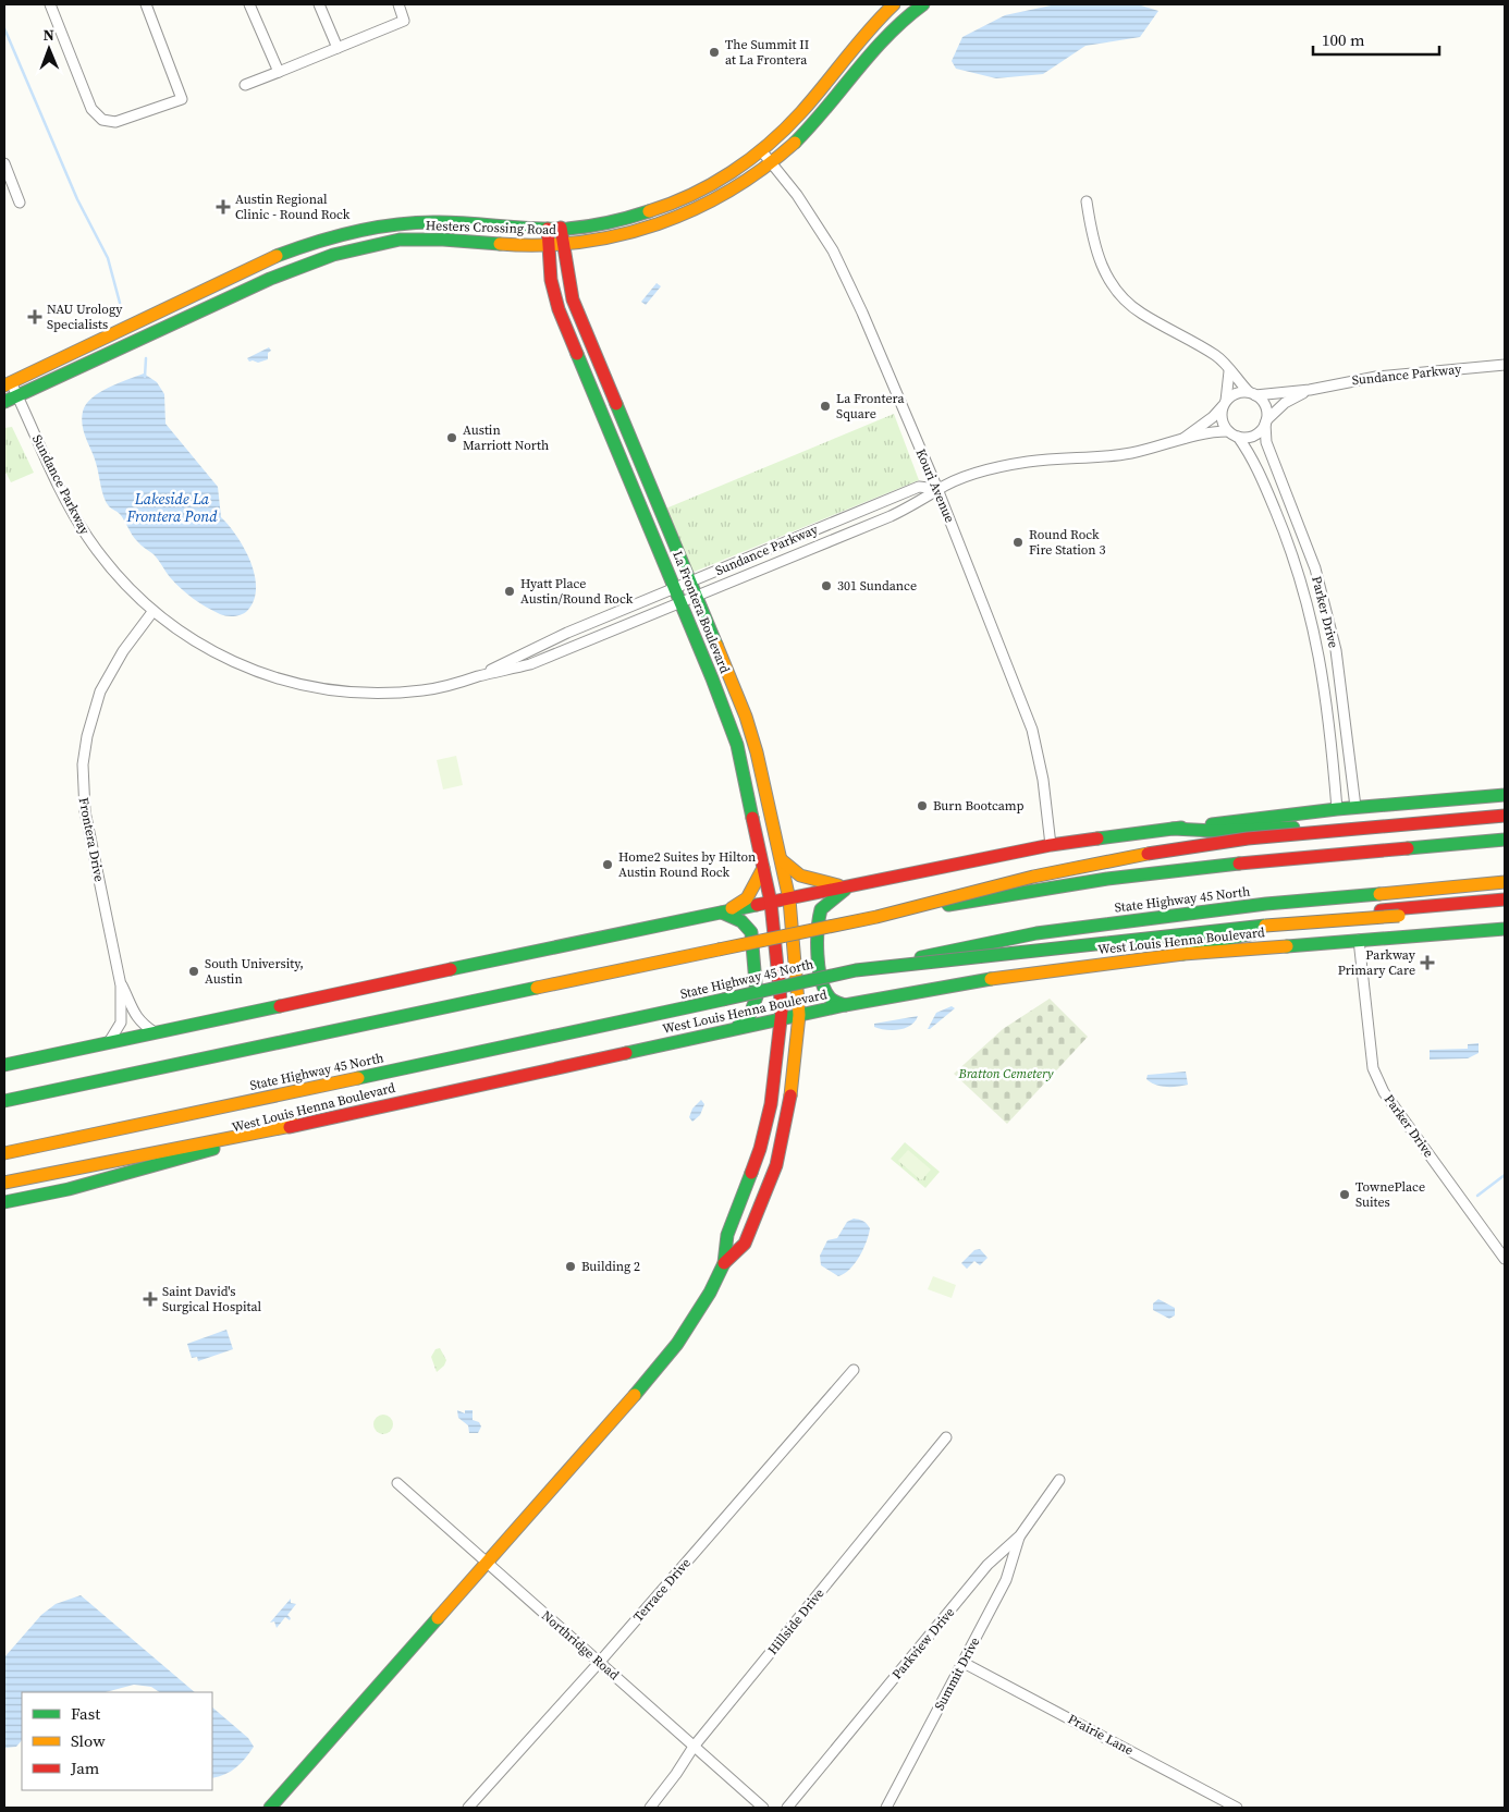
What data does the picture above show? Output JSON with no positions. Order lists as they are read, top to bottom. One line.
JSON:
{"streets":{"main road":["Hesters Crossing Road","La Frontera Boulevard","State Highway 45 North","West Louis Henna Boulevard"],"street":["Sundance Parkway","Kouri Avenue","Parker Drive","Frontera Drive","Terrace Drive","Hillside Drive","Parkview Drive","Northridge Road","Summit Drive","Prairie Lane"]},"crossings":[["Hesters Crossing Road","Sundance Parkway"],["Hesters Crossing Road","Kouri Avenue"],["Hesters Crossing Road","La Frontera Boulevard"],["Sundance Parkway","Kouri Avenue"],["Sundance Parkway","La Frontera Boulevard"],["Sundance Parkway","Parker Drive"],["Sundance Parkway","Frontera Drive"],["La Frontera Boulevard","West Louis Henna Boulevard"],["Parker Drive","West Louis Henna Boulevard"],["Terrace Drive","Northridge Road"],["Hillside Drive","Northridge Road"],["Parkview Drive","Summit Drive"],["Summit Drive","Prairie Lane"]],"water":["Lakeside La Frontera Pond"],"parks":["Bratton Cemetery"],"places":{"other":["The Summit II at La Frontera","La Frontera Square","Austin Marriott North","Round Rock Fire Station 3","301 Sundance","Hyatt Place Austin/Round Rock","Burn Bootcamp","Home2 Suites by Hilton Austin Round Rock","South University, Austin","TownePlace Suites","Building 2"],"health":["Austin Regional Clinic - Round Rock","NAU Urology Specialists","Parkway Primary Care","Saint David's Surgical Hospital"]},"legend":["Fast","Slow","Jam"],"scale_bar":"100 m","north":"top"}
